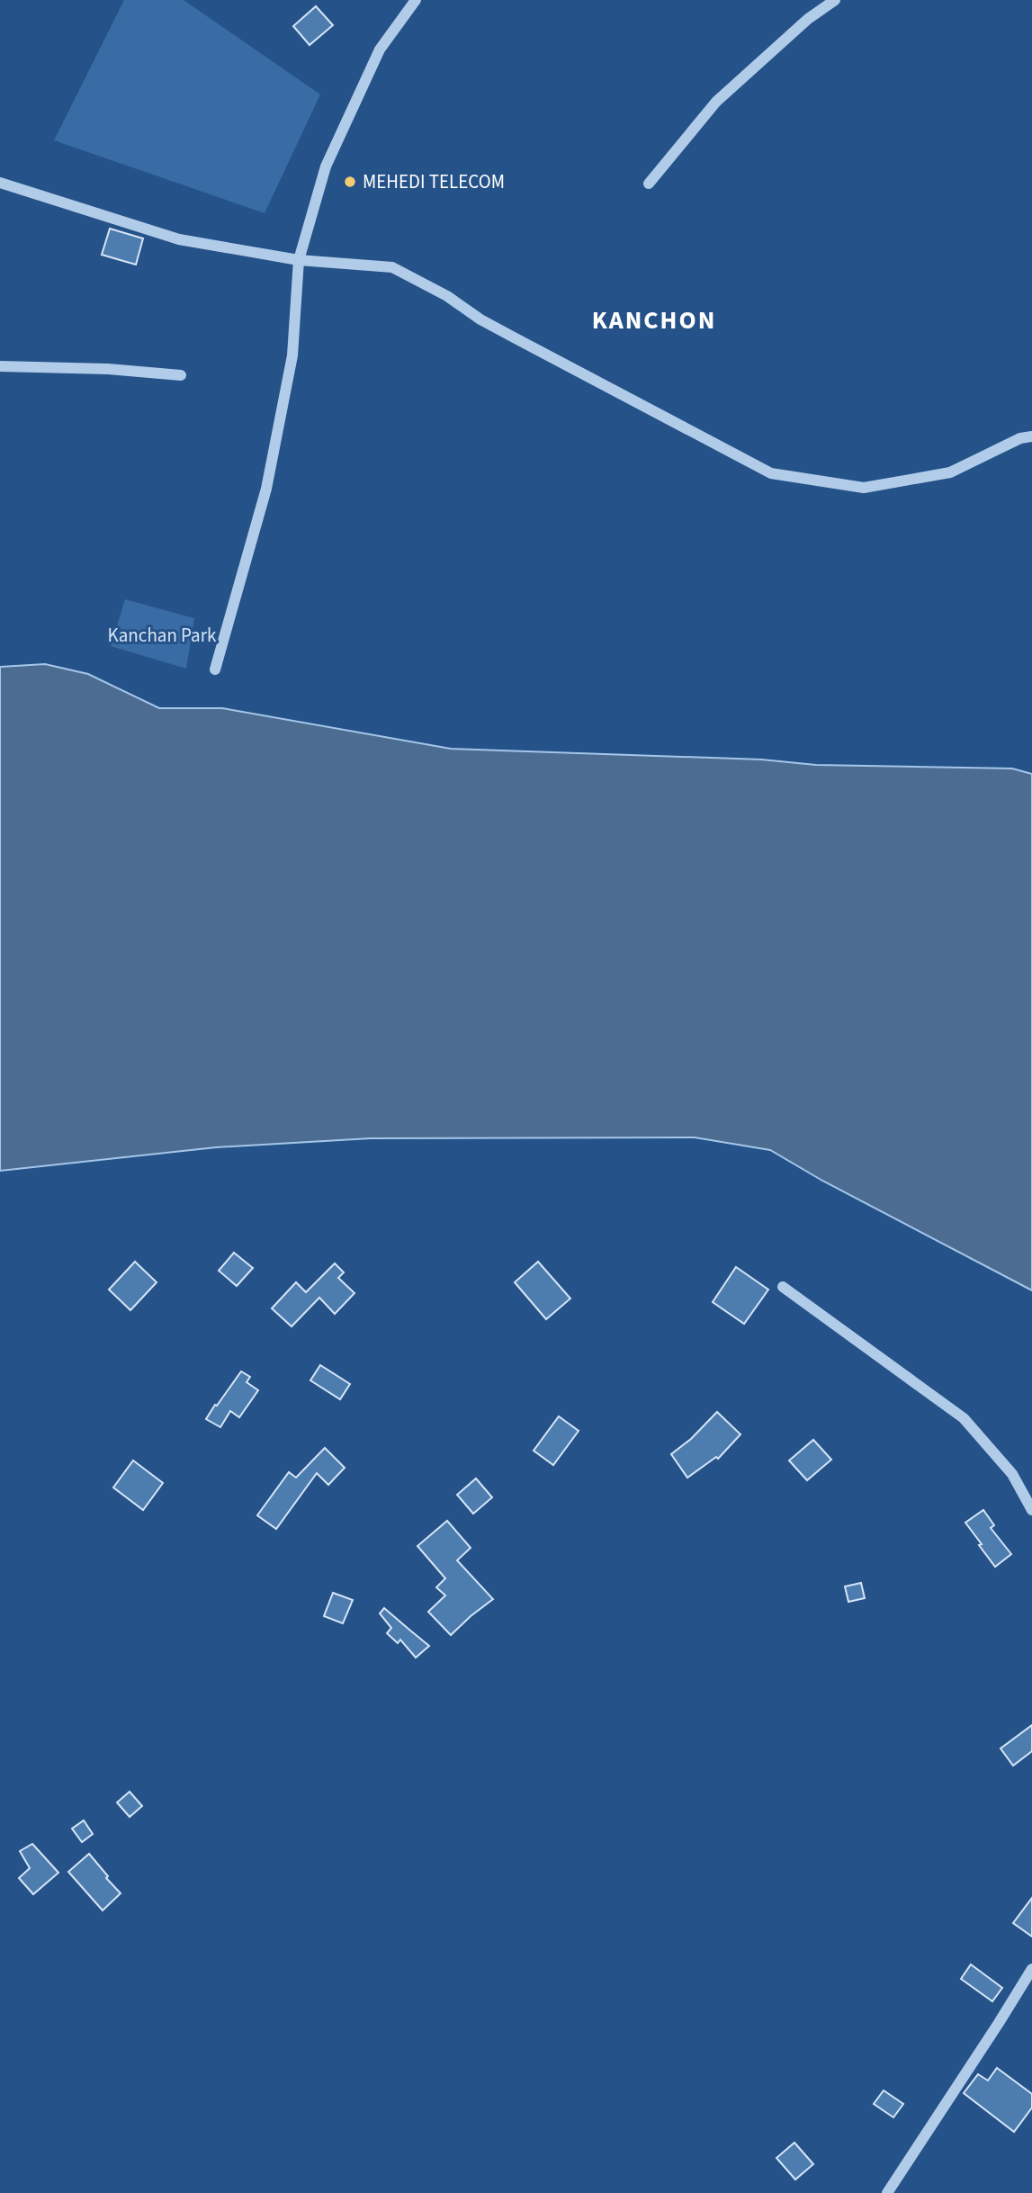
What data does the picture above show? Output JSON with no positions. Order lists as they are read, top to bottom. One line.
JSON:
{"districts":["KANCHON"],"parks":["Kanchan Park"],"places":["MEHEDI TELECOM"]}
